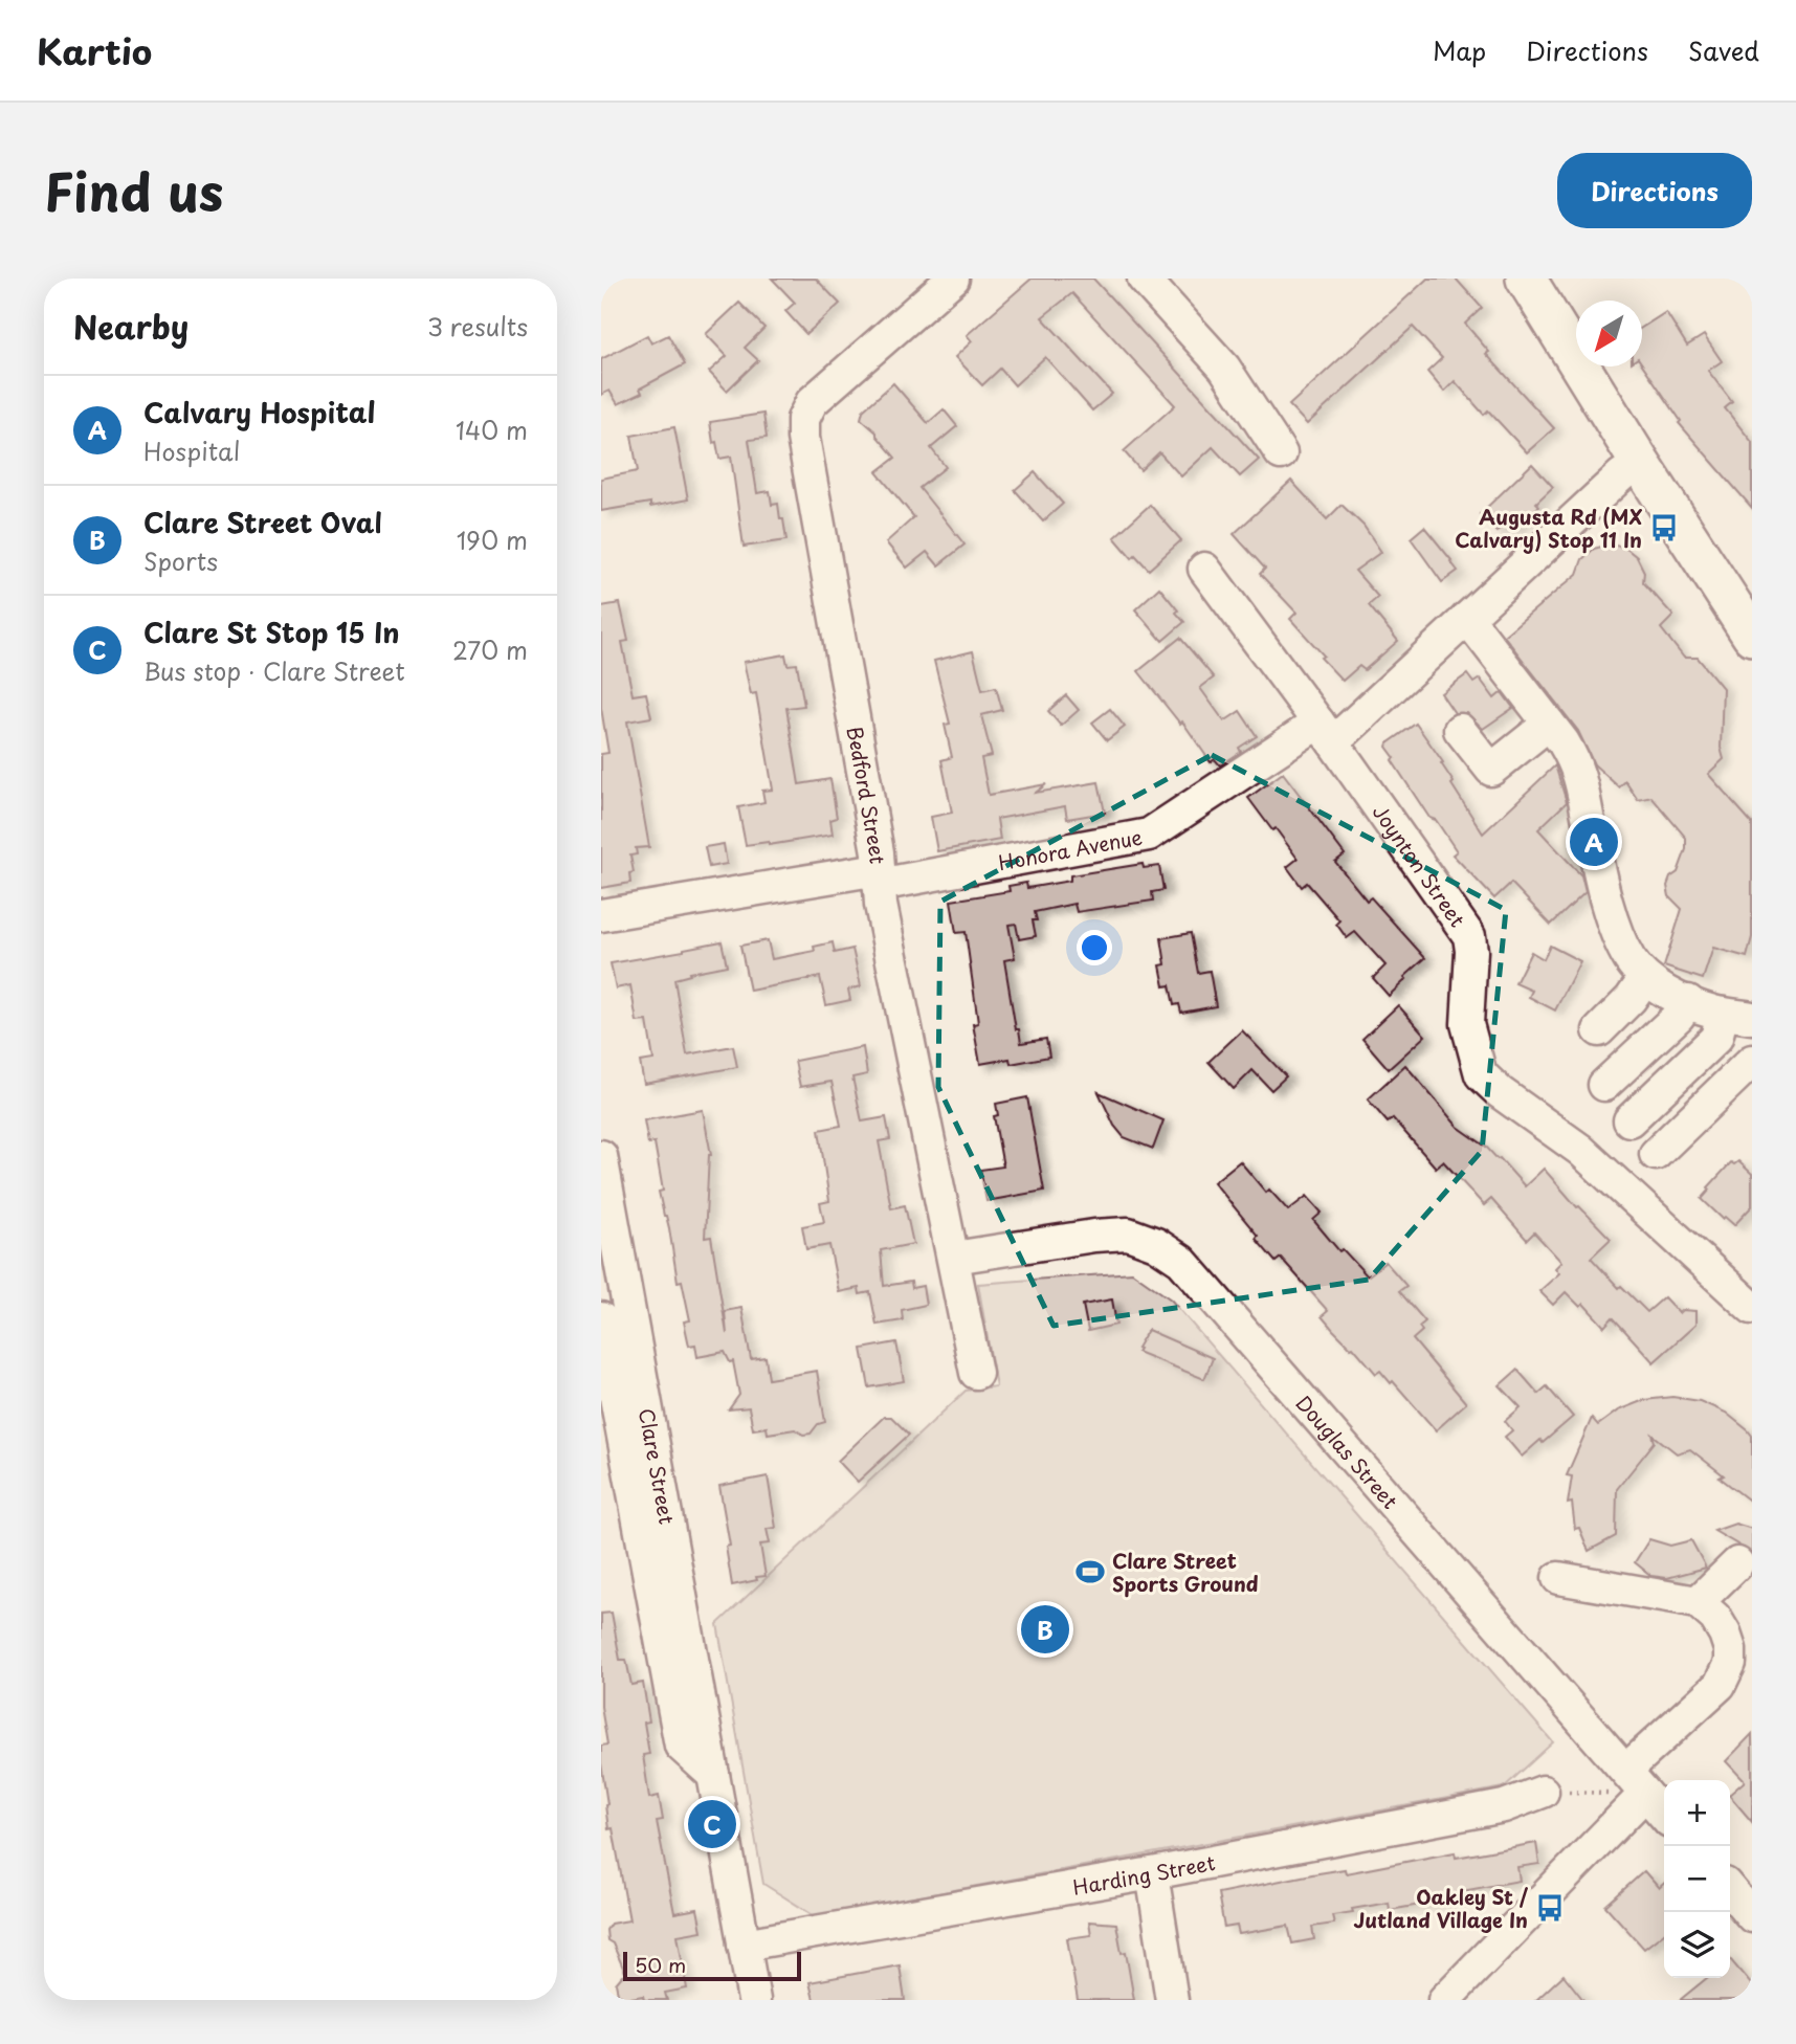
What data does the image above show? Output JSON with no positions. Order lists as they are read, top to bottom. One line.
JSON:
{"streets":{"street":["Bedford Street","Honora Avenue","Joynton Street","Douglas Street","Clare Street","Harding Street"]},"crossings":[["Bedford Street","Honora Avenue"],["Bedford Street","Douglas Street"],["Honora Avenue","Joynton Street"],["Clare Street","Harding Street"]],"places":{"bus stop":["Augusta Rd (MX Calvary) Stop 11 In","Oakley St / Jutland Village In"],"sports":["Clare Street Sports Ground"]},"scale_bar":"50 m","north":"bottom left","page":{"header":"Kartio","nav":["Map","Directions","Saved"],"title":"Find us","buttons":"Directions","heading":["Nearby","3 results"],"list":[{"mark":"A","name":"Calvary Hospital","note":"Hospital","value":"140 m"},{"mark":"B","name":"Clare Street Oval","note":"Sports","value":"190 m"},{"mark":"C","name":"Clare St Stop 15 In","note":"Bus stop · Clare Street","value":"270 m"}],"pins":["A","B","C"],"map_buttons":["+","−"],"scale":"50 m"}}
